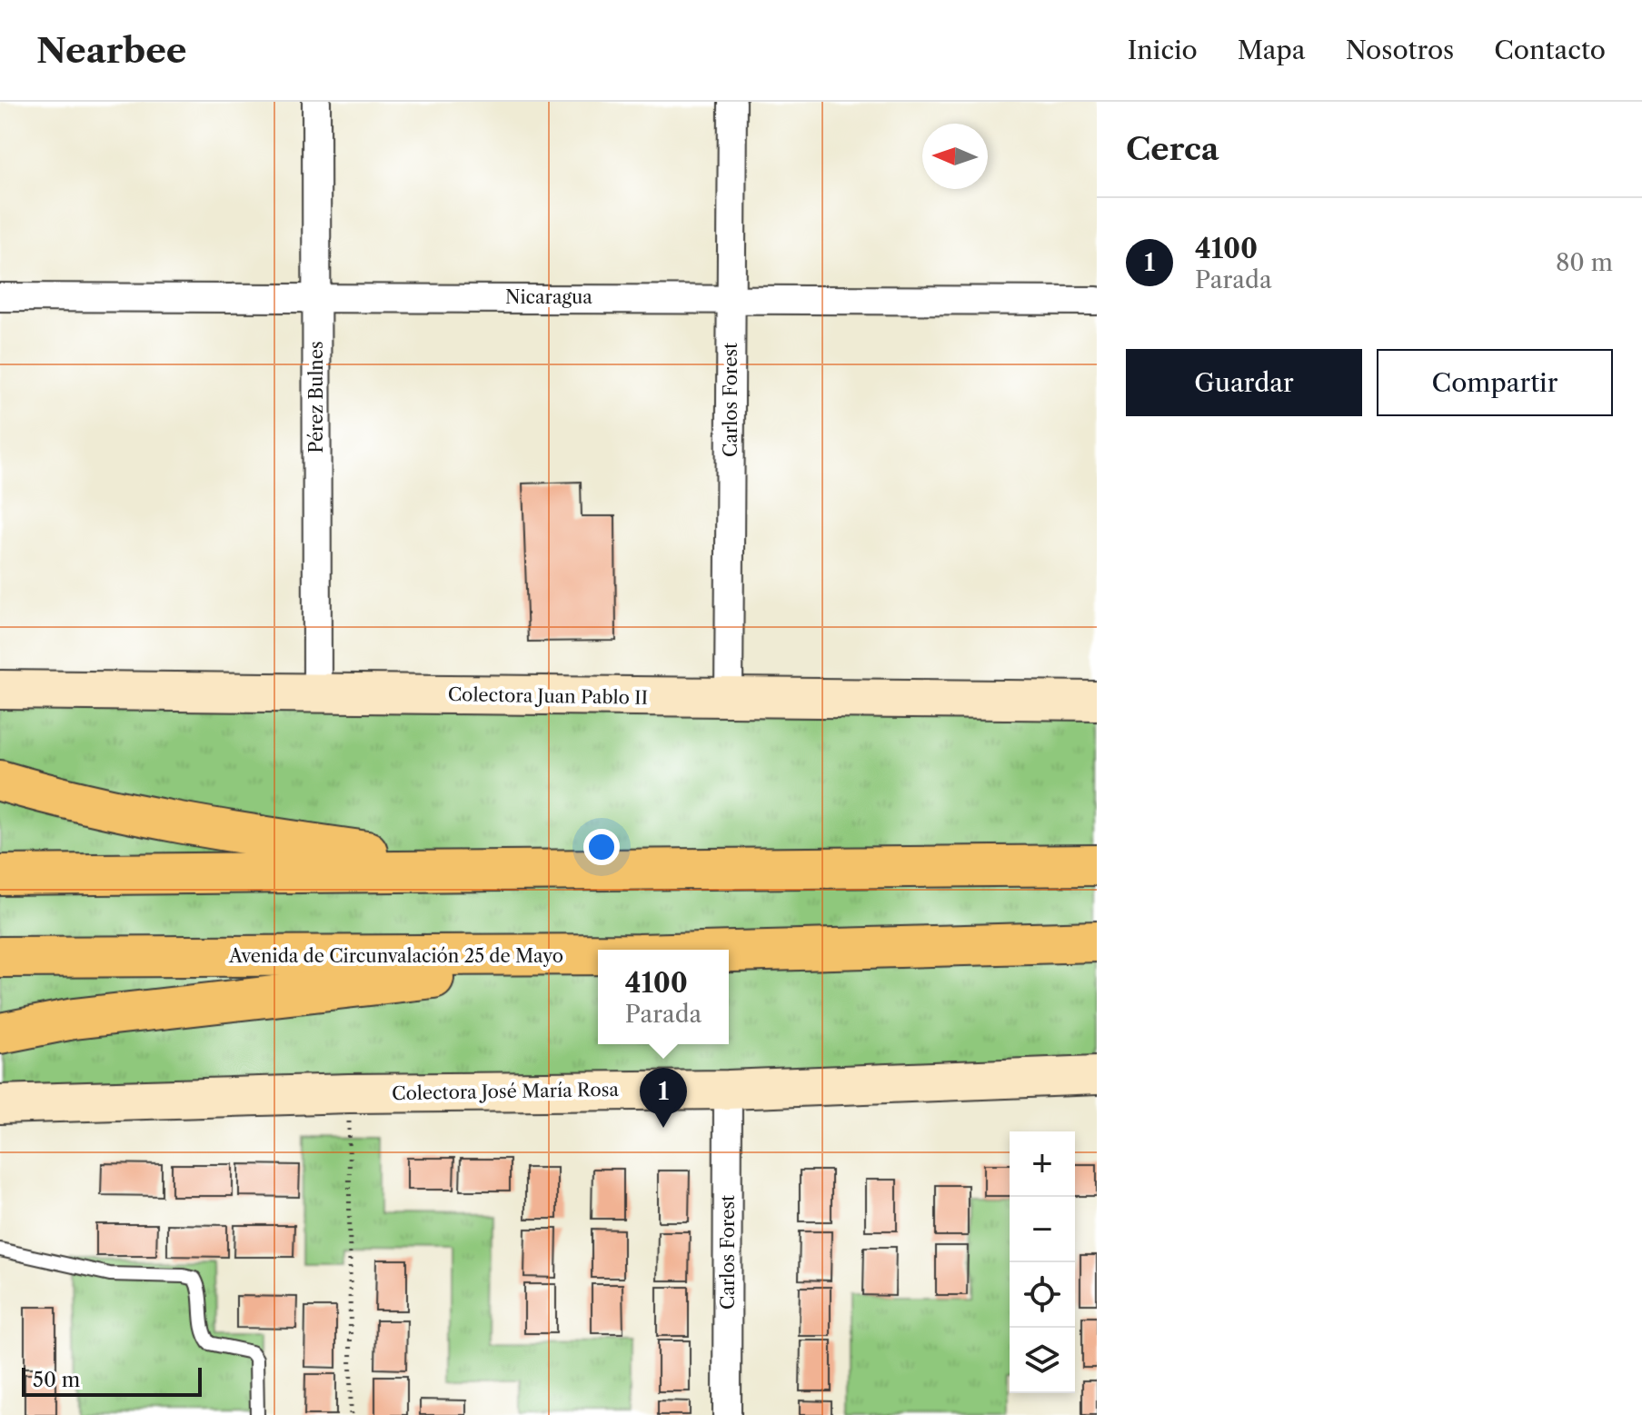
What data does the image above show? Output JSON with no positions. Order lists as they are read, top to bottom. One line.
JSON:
{"streets":{"highway":["Avenida de Circunvalación 25 de Mayo"],"main road":["Colectora Juan Pablo II","Colectora José María Rosa"],"street":["Nicaragua","Pérez Bulnes","Carlos Forest"]},"crossings":[["Nicaragua","Pérez Bulnes"],["Nicaragua","Carlos Forest"],["Pérez Bulnes","Colectora Juan Pablo II"],["Carlos Forest","Colectora Juan Pablo II"],["Carlos Forest","Colectora José María Rosa"]],"scale_bar":"50 m","north":"left","page":{"header":"Nearbee","nav":["Inicio","Mapa","Nosotros","Contacto"],"heading":"Cerca","list":[{"mark":"1","name":"4100","note":"Parada","value":"80 m"}],"buttons":["Guardar","Compartir"],"popup":["4100","Parada"],"pins":"1","map_buttons":["+","−"],"scale":"50 m"}}
